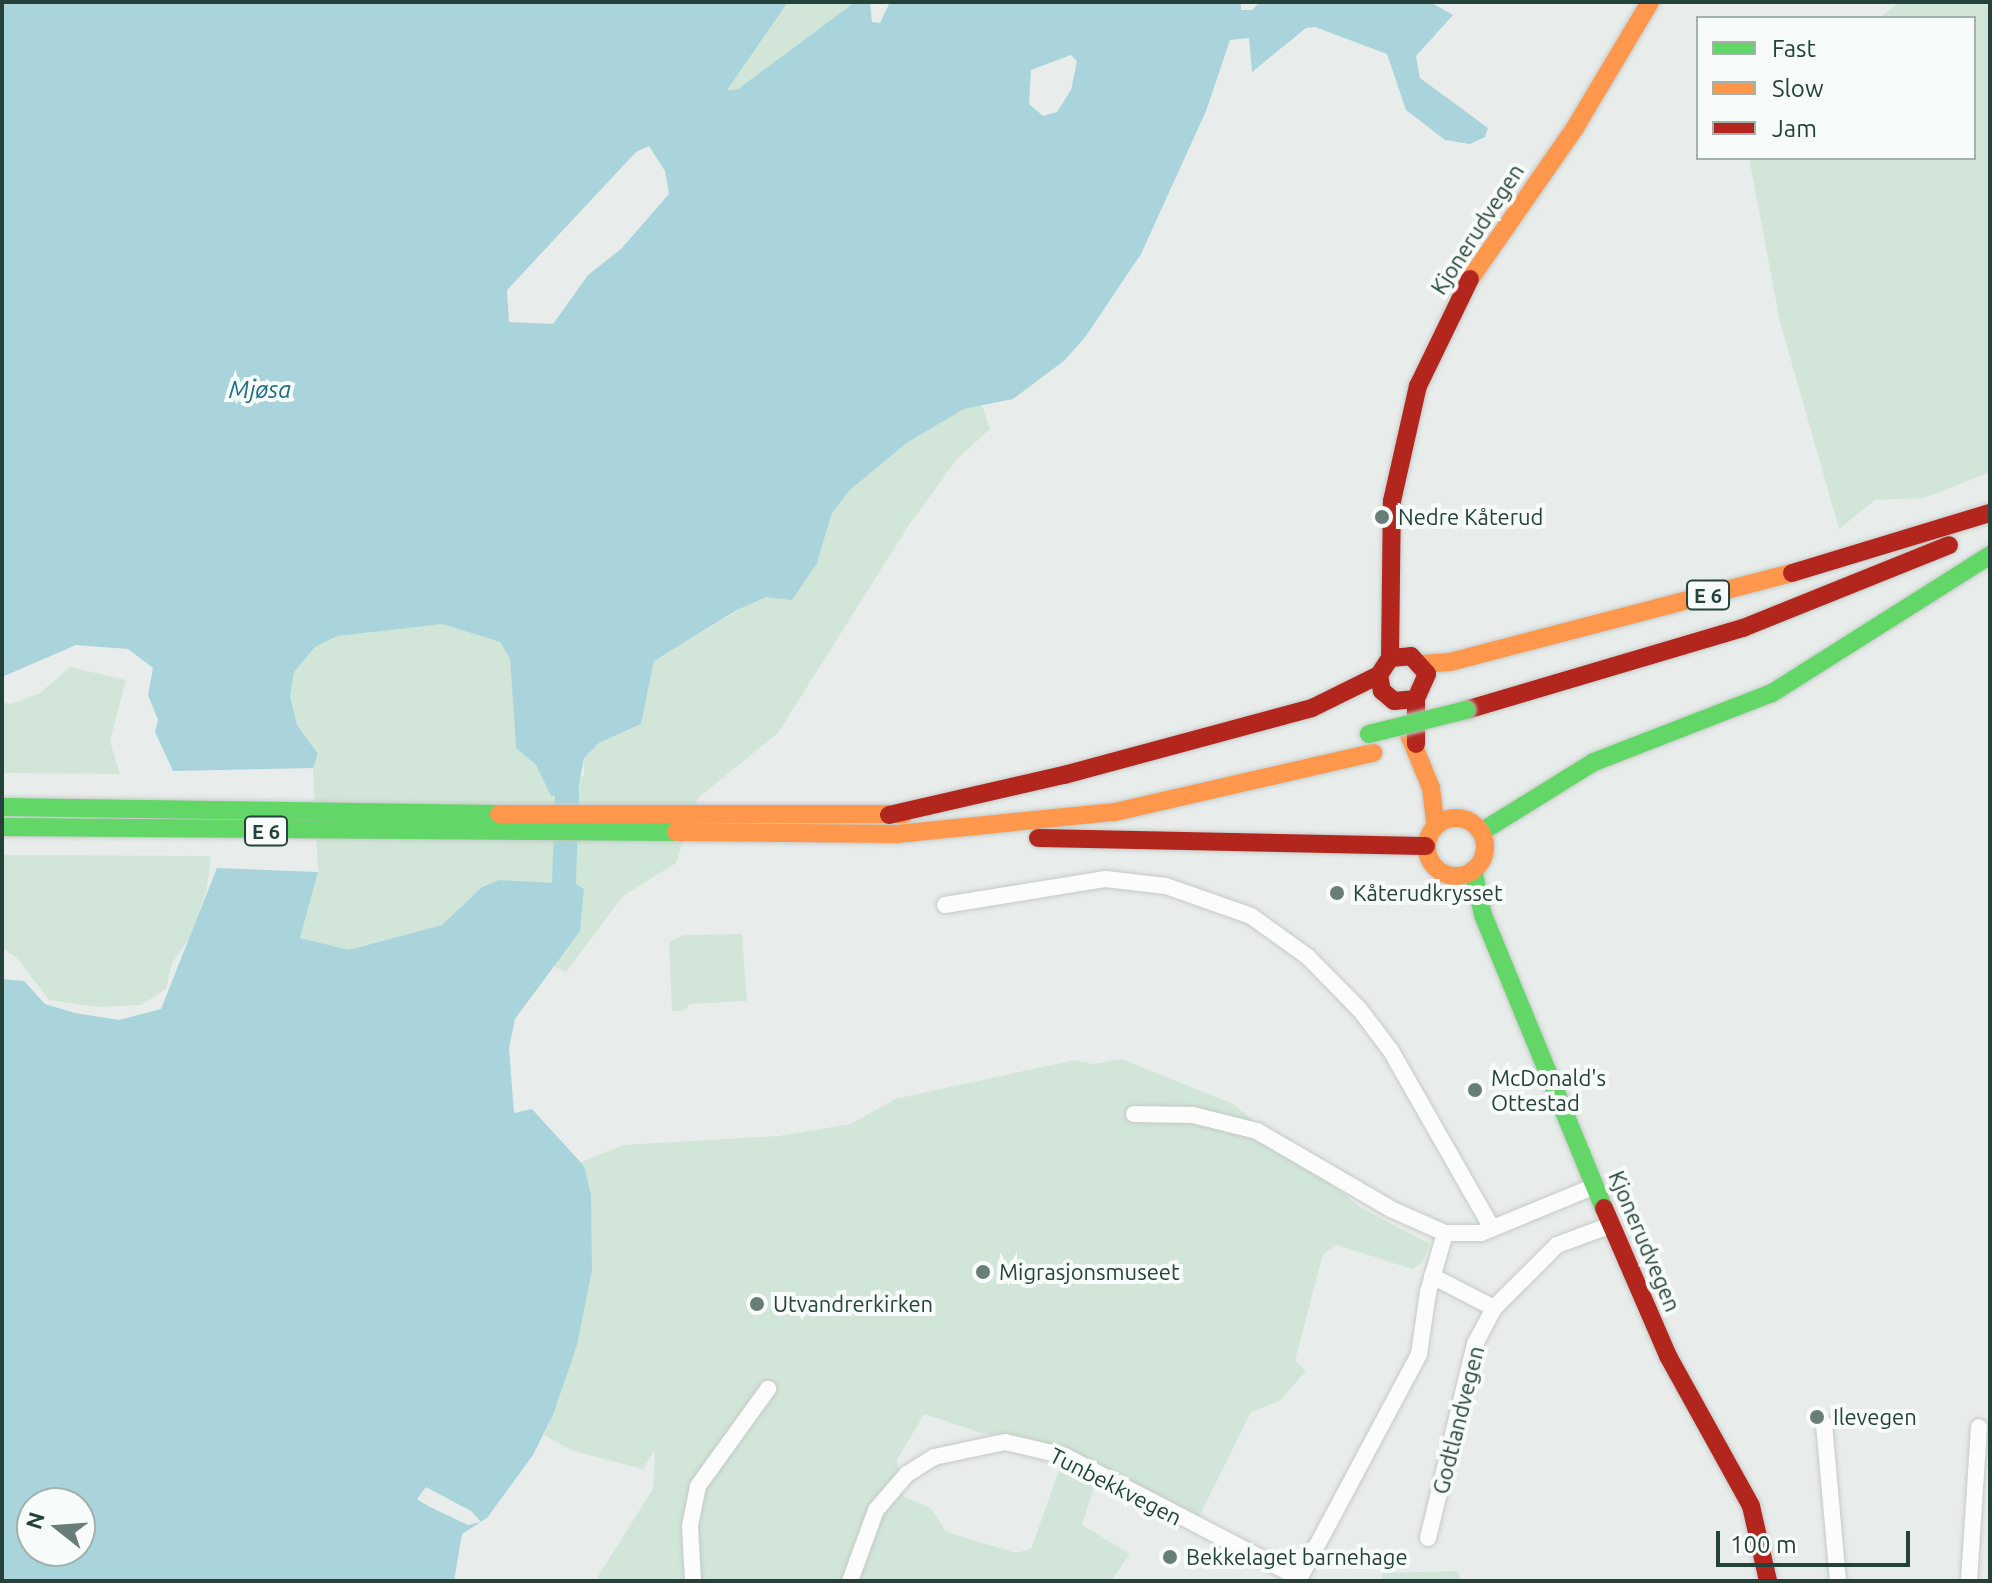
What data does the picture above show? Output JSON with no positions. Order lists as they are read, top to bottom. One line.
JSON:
{"streets":{"main road":["Kjonerudvegen","E 6"],"street":["Godtlandvegen","Tunbekkvegen"]},"crossings":[["Kjonerudvegen","E 6"],["Kjonerudvegen","Godtlandvegen"]],"water":["Mjøsa"],"places":["Nedre Kåterud","Kåterudkrysset","McDonald's Ottestad","Migrasjonsmuseet","Utvandrerkirken","Ilevegen","Bekkelaget barnehage"],"legend":["Fast","Slow","Jam"],"scale_bar":"100 m","north":"left"}
